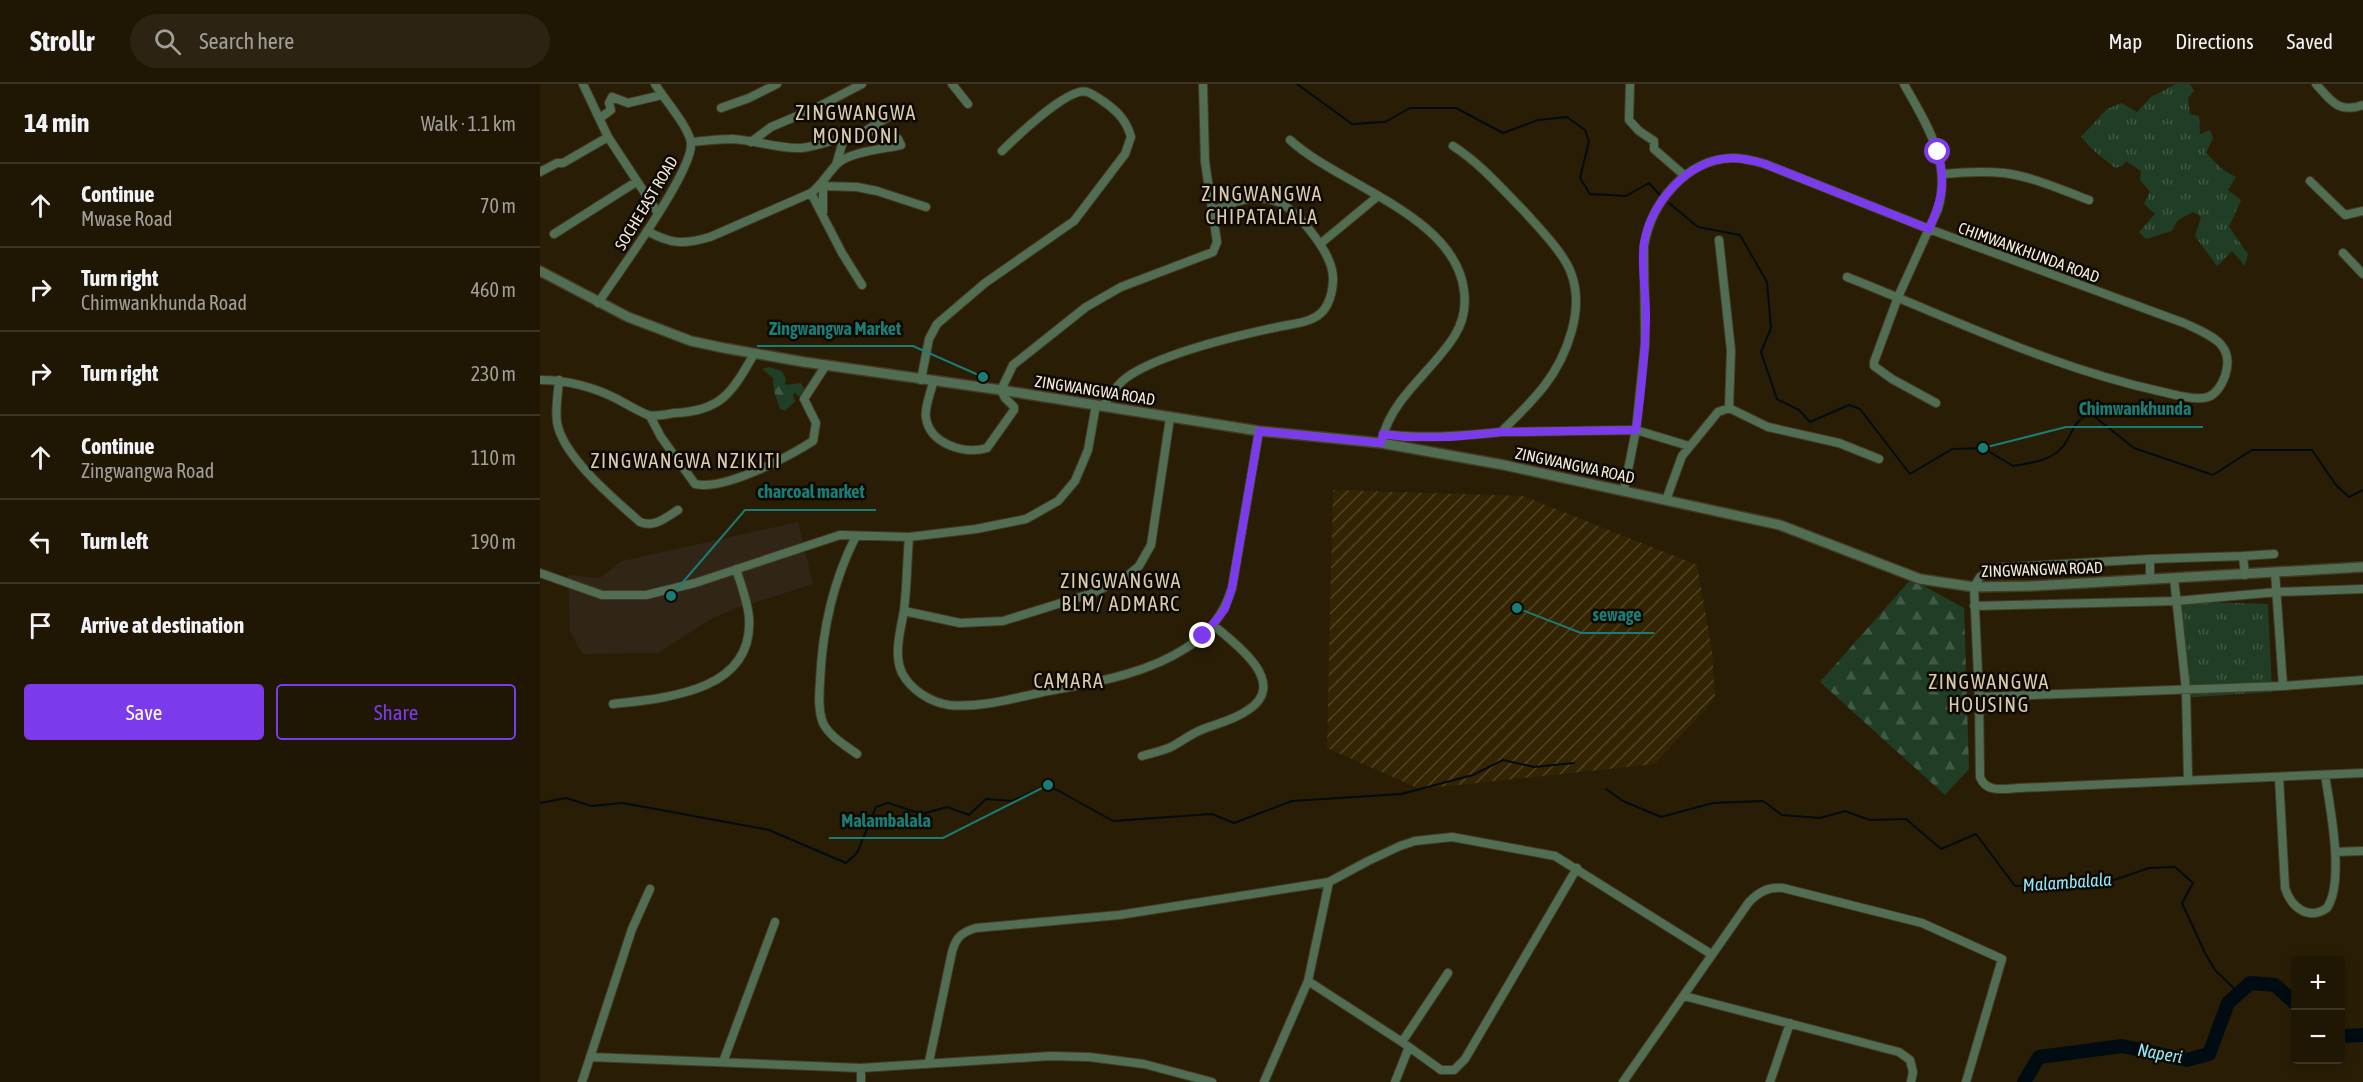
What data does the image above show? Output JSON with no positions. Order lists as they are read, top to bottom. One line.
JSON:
{"streets":{"street":["SOCHE EAST ROAD","CHIMWANKHUNDA ROAD","ZINGWANGWA ROAD"]},"crossings":[["SOCHE EAST ROAD","ZINGWANGWA ROAD"],["CHIMWANKHUNDA ROAD","ZINGWANGWA ROAD"]],"districts":["ZINGWANGWA MONDONI","ZINGWANGWA CHIPATALALA","ZINGWANGWA NZIKITI","ZINGWANGWA BLM/ ADMARC","CAMARA","ZINGWANGWA HOUSING"],"water":["Malambalala","Naperi"],"places":["Zingwangwa Market","Chimwankhunda","charcoal market","sewage","Malambalala"],"page":{"header":"Strollr","search":"Search here","nav":["Map","Directions","Saved"],"heading":["14 min","Walk · 1.1 km"],"list":[["Continue","Mwase Road","70 m"],["Turn right","Chimwankhunda Road","460 m"],["Turn right","230 m"],["Continue","Zingwangwa Road","110 m"],["Turn left","190 m"],"Arrive at destination"],"buttons":["Save","Share"],"map_buttons":["+","−"]}}
